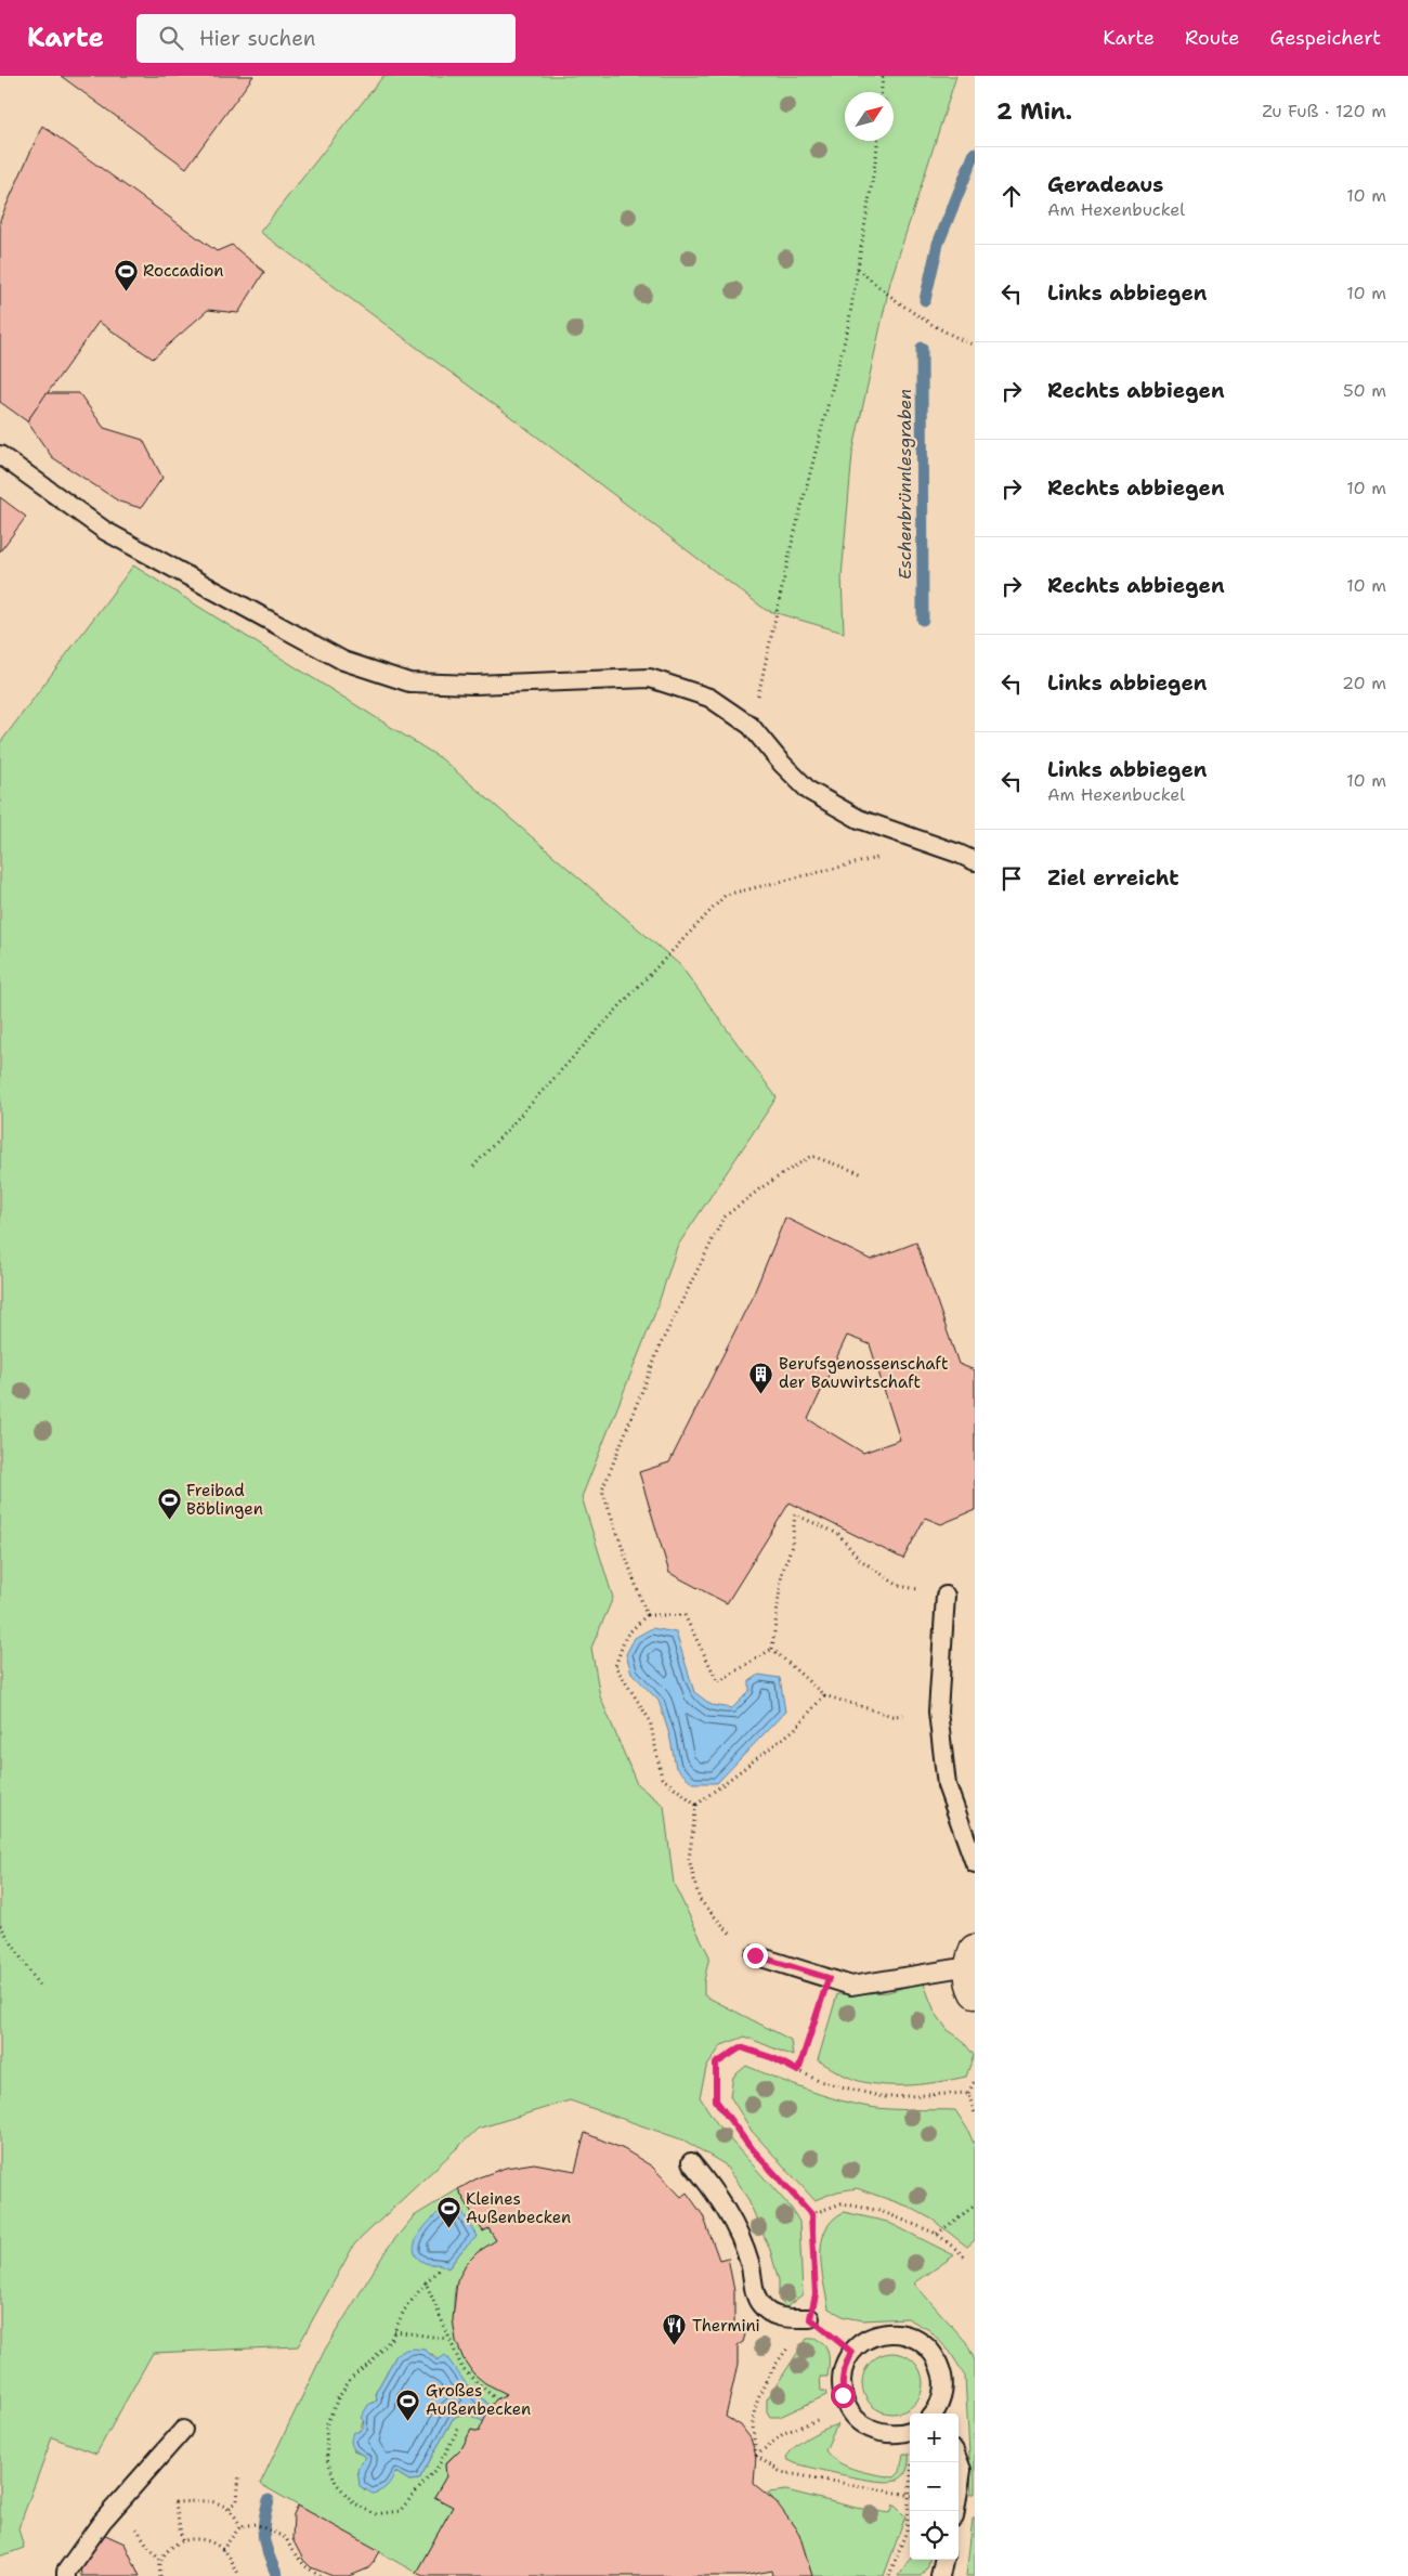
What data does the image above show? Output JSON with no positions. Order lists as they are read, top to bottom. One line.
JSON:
{"water":["Eschenbrünnlesgraben"],"places":{"sports":["Roccadion","Freibad Böblingen","Kleines Außenbecken","Großes Außenbecken"],"building":["Berufsgenossenschaft der Bauwirtschaft"],"restaurant":["Thermini"]},"north":"top right","page":{"header":"Karte","search":"Hier suchen","nav":["Karte","Route","Gespeichert"],"heading":["2 Min.","Zu Fuß · 120 m"],"list":[["Geradeaus","Am Hexenbuckel","10 m"],["Links abbiegen","10 m"],["Rechts abbiegen","50 m"],["Rechts abbiegen","10 m"],["Rechts abbiegen","10 m"],["Links abbiegen","20 m"],["Links abbiegen","Am Hexenbuckel","10 m"],"Ziel erreicht"],"map_buttons":["+","−"]}}
